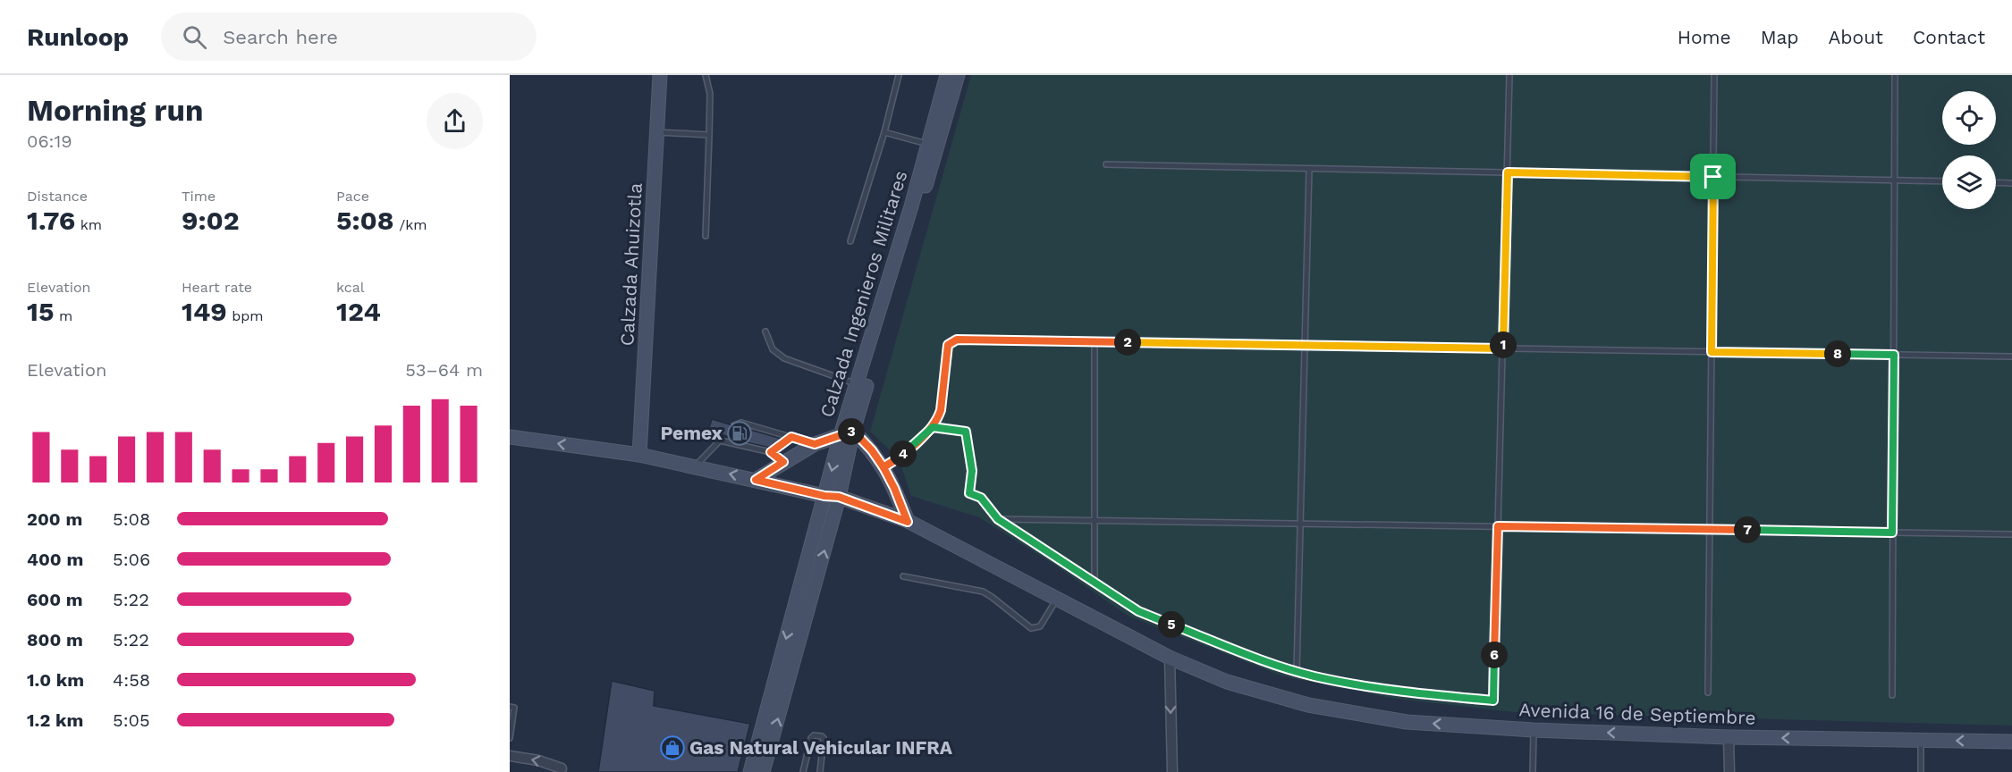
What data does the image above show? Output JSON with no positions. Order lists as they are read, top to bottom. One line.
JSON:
{"streets":{"main road":["Calzada Ahuizotla","Calzada Ingenieros Militares","Avenida 16 de Septiembre"]},"crossings":[["Calzada Ahuizotla","Avenida 16 de Septiembre"],["Calzada Ingenieros Militares","Avenida 16 de Septiembre"]],"one_way":["Avenida 16 de Septiembre"],"places":{"fuel station":["Pemex"],"shop":["Gas Natural Vehicular INFRA"]},"page":{"header":"Runloop","search":"Search here","nav":["Home","Map","About","Contact"],"heading":["Morning run","06:19"],"stats":[["Distance","1.76 km"],["Time","9:02"],["Pace","5:08 /km"],["Elevation","15 m"],["Heart rate","149 bpm"],["kcal","124"]],"pins":["2","1","8","3","4","7","5","6"],"chart":["Elevation","53–64 m"],"list":[{"name":"200 m","note":"5:08"},{"name":"400 m","note":"5:06"},{"name":"600 m","note":"5:22"},{"name":"800 m","note":"5:22"},{"name":"1.0 km","note":"4:58"},{"name":"1.2 km","note":"5:05"}]}}
